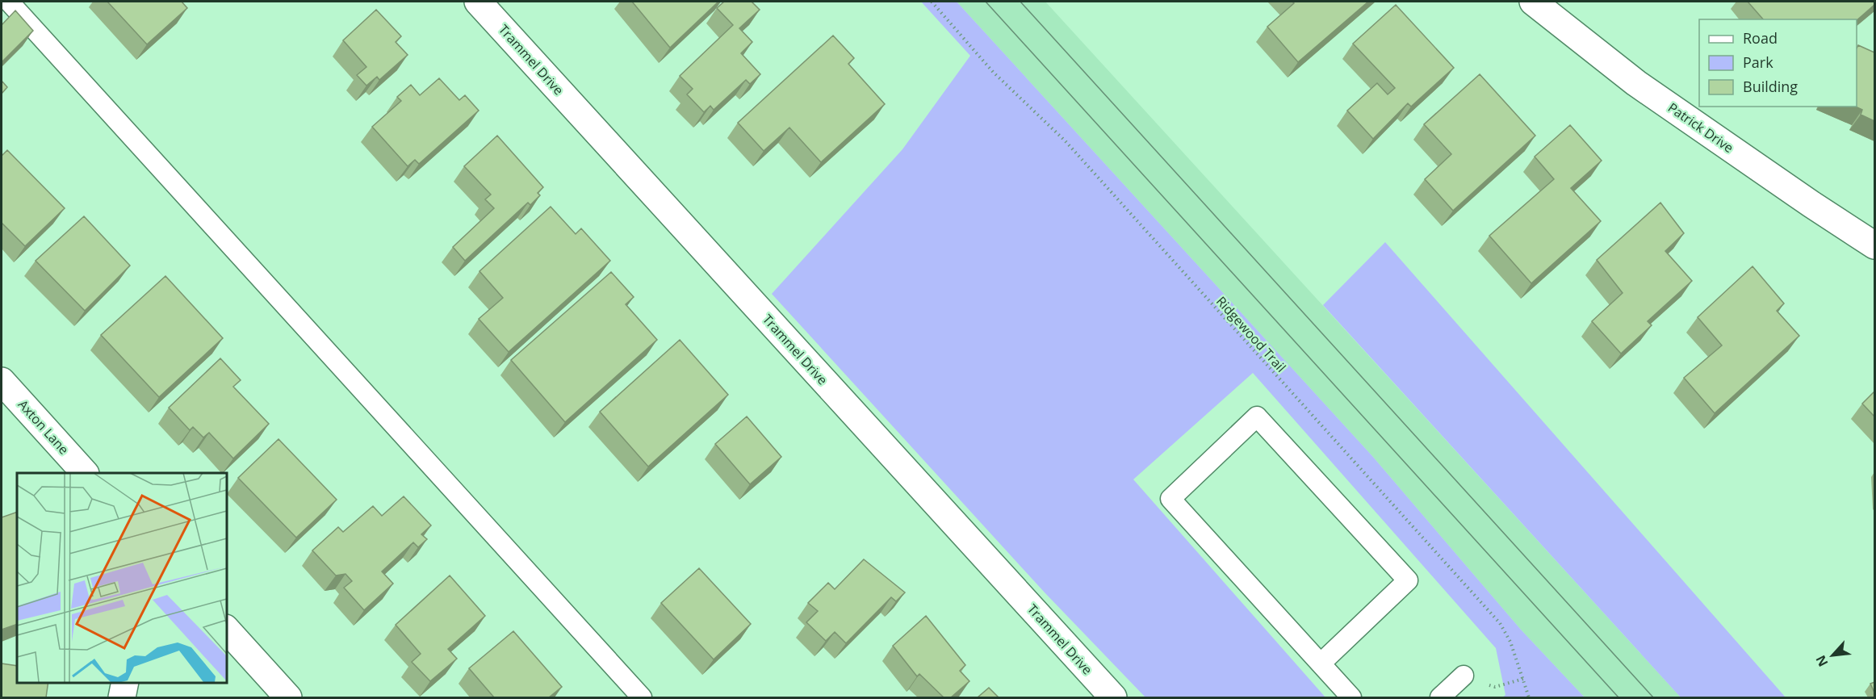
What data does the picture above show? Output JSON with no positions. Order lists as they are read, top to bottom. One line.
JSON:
{"streets":{"street":["Trammel Drive","Patrick Drive","Axton Lane"],"path":["Ridgewood Trail"]},"legend":["Road","Park","Building"],"north":"bottom left"}
